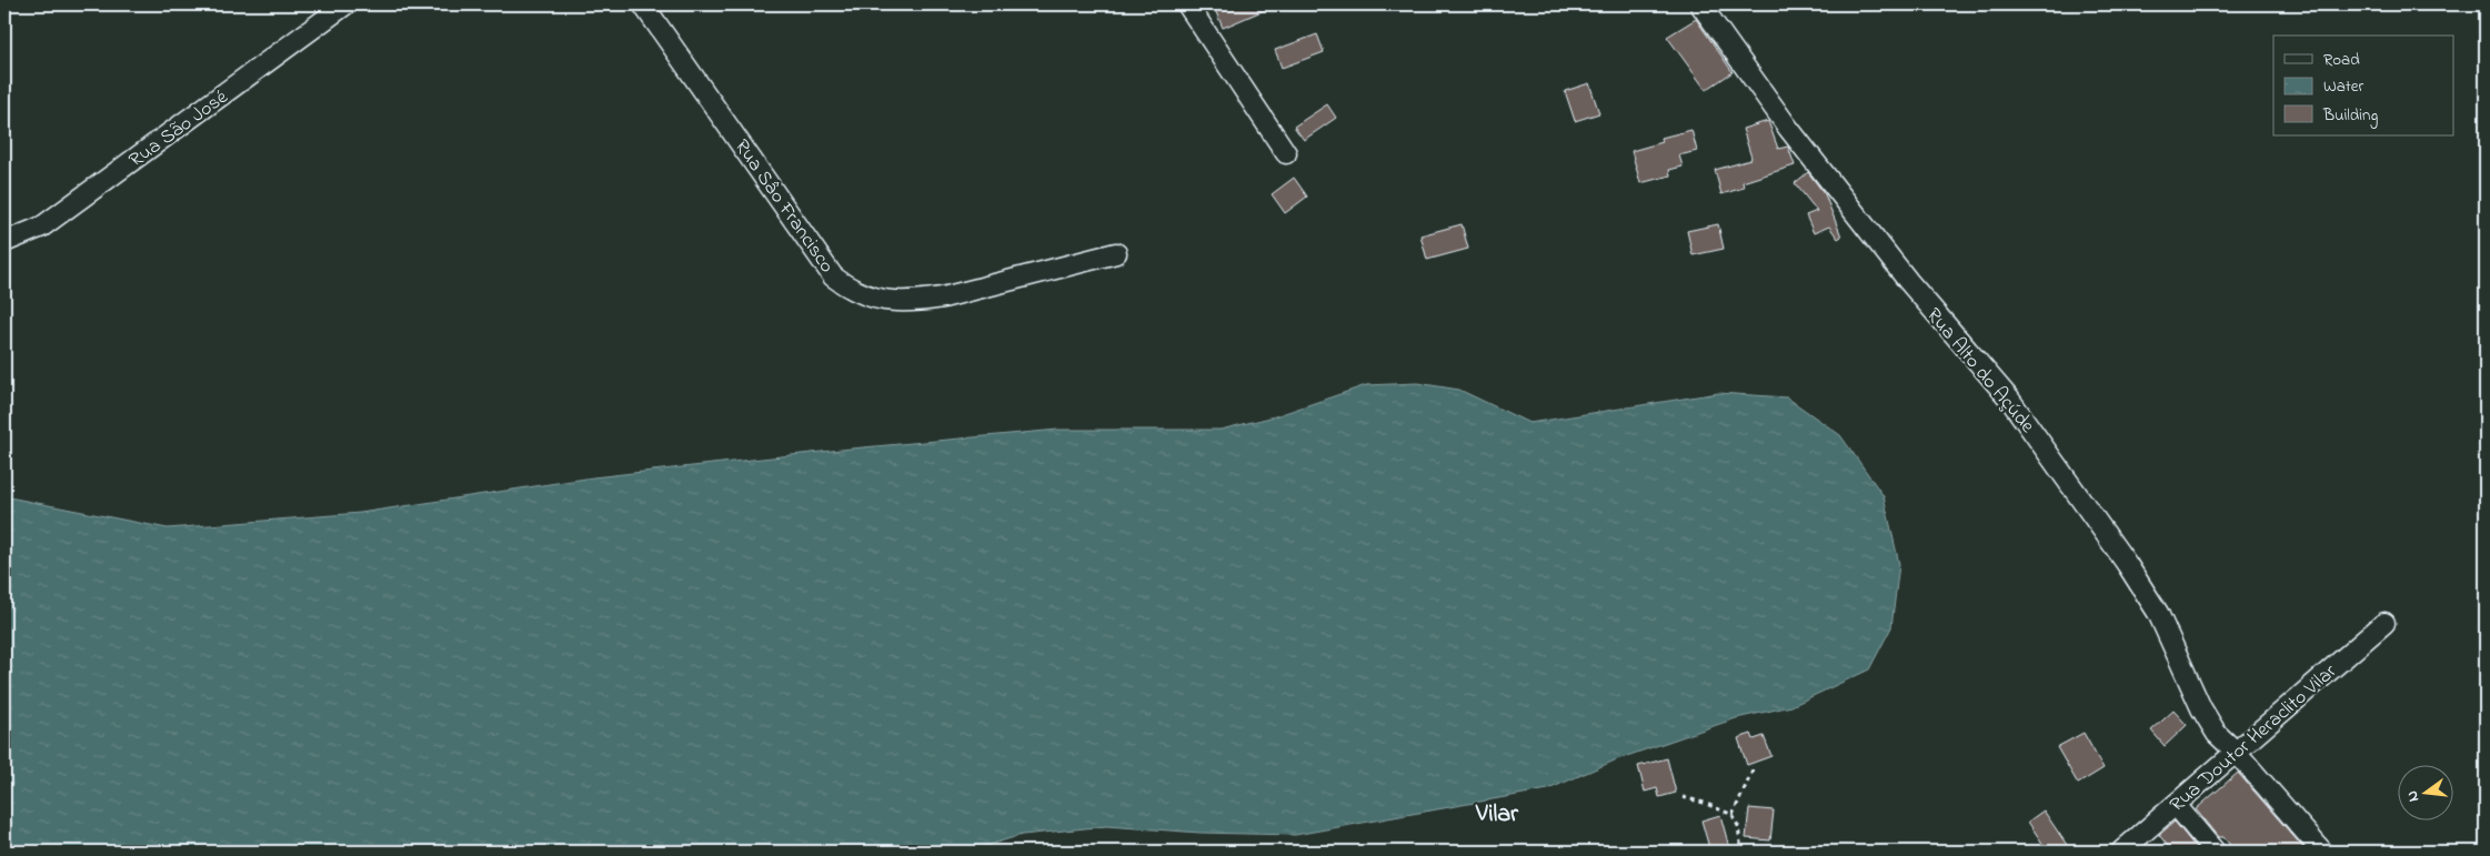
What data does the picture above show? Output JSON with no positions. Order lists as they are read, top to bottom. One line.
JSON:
{"streets":{"street":["Rua São José","Rua Sâo Francisco","Rua Alto do Açúde","Rua Doutor Heraclito Vilar"]},"crossings":[["Rua Alto do Açúde","Rua Doutor Heraclito Vilar"]],"districts":["Vilar"],"legend":["Road","Water","Building"],"north":"left"}
